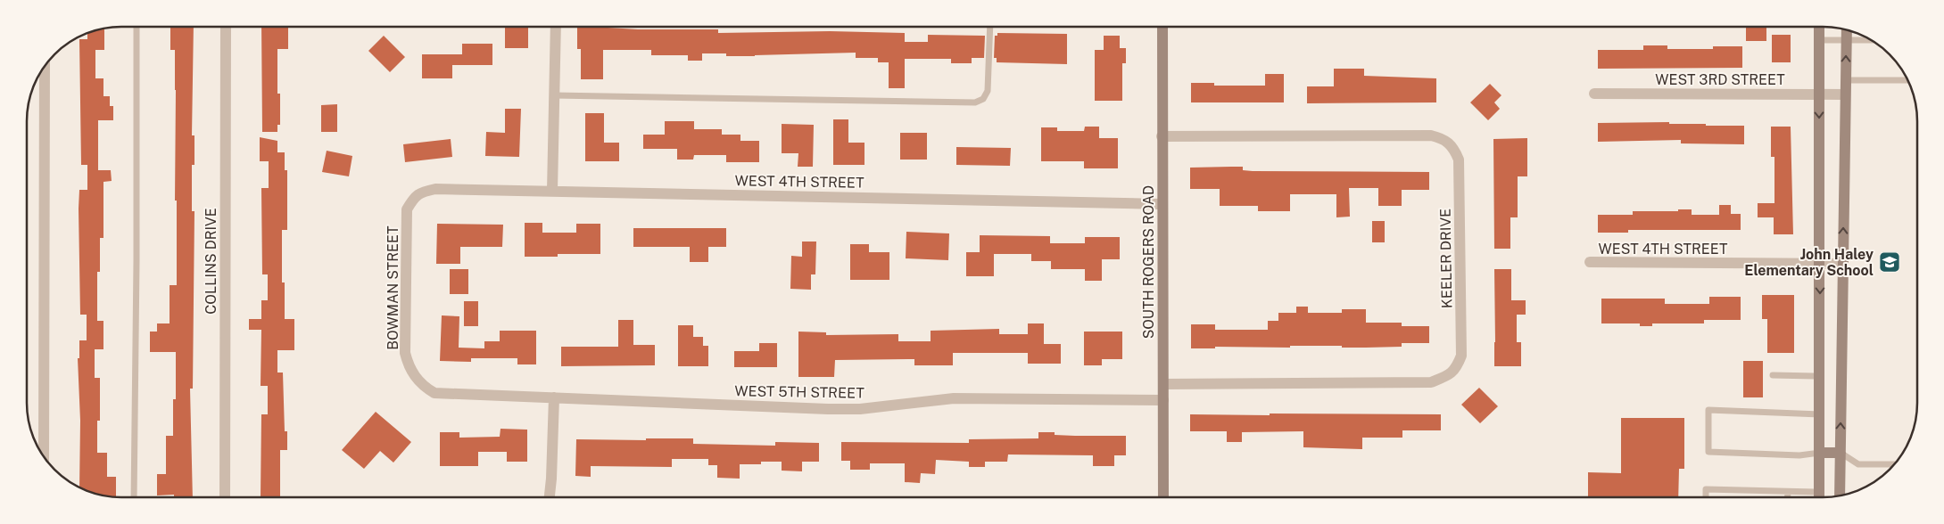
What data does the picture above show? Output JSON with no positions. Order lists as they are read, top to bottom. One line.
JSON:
{"streets":{"main road":["SOUTH ROGERS ROAD"],"street":["WEST 3RD STREET","WEST 4TH STREET","KEELER DRIVE","COLLINS DRIVE","BOWMAN STREET","WEST 5TH STREET"]},"crossings":[["WEST 4TH STREET","SOUTH ROGERS ROAD"],["WEST 4TH STREET","BOWMAN STREET"],["KEELER DRIVE","SOUTH ROGERS ROAD"],["SOUTH ROGERS ROAD","WEST 5TH STREET"],["BOWMAN STREET","WEST 5TH STREET"]],"places":{"school or university":["John Haley Elementary School"]}}
